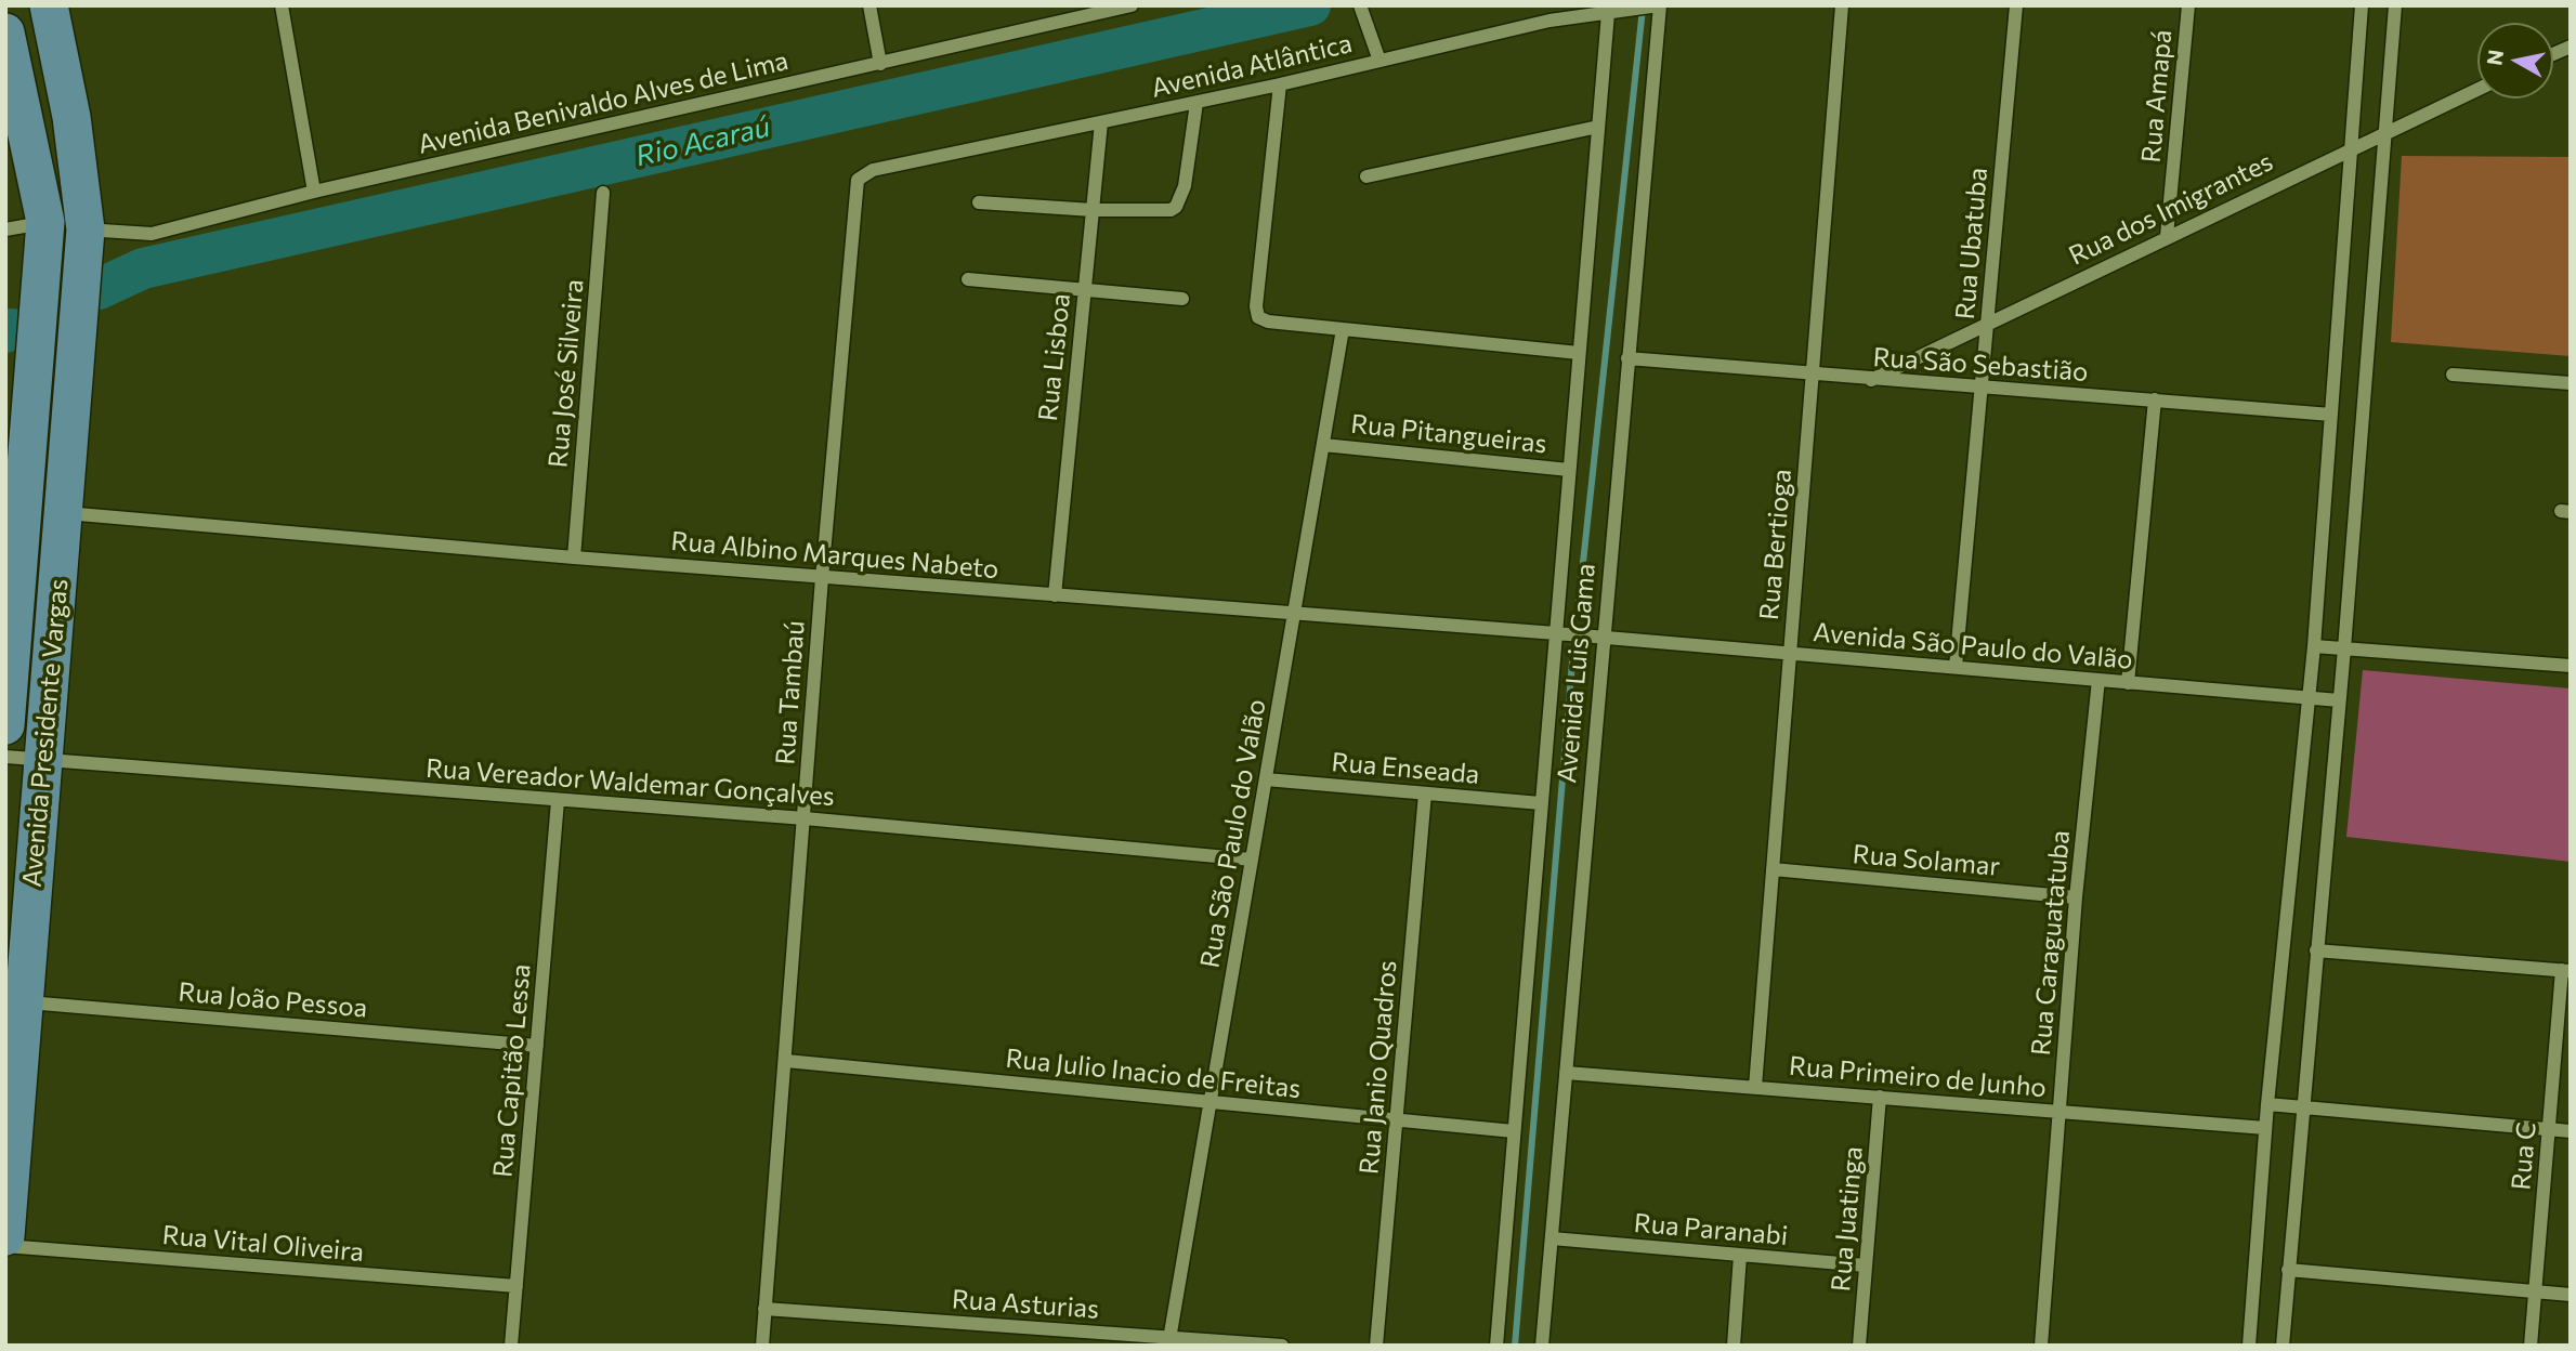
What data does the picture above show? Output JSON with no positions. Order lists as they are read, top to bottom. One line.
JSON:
{"streets":{"main road":["Avenida Presidente Vargas"],"street":["Avenida Atlântica","Rua Amapá","Avenida Benivaldo Alves de Lima","Rua dos Imigrantes","Rua Ubatuba","Rua Lisboa","Rua São Sebastião","Rua José Silveira","Rua Pitangueiras","Rua Bertioga","Rua Albino Marques Nabeto","Avenida São Paulo do Valão","Avenida Luis Gama","Rua Tambaú","Rua Enseada","Rua Vereador Waldemar Gonçalves","Rua São Paulo do Valão","Rua Solamar","Rua Caraguatatuba","Rua João Pessoa","Rua Janio Quadros","Rua Capitão Lessa","Rua Julio Inacio de Freitas","Rua Primeiro de Junho","Rua C","Rua Juatinga","Rua Paranabi","Rua Vital Oliveira","Rua Asturias"]},"crossings":[["Avenida Atlântica","Rua Lisboa"],["Avenida Atlântica","Avenida Luis Gama"],["Avenida Atlântica","Rua Tambaú"],["Rua Amapá","Rua dos Imigrantes"],["Avenida Benivaldo Alves de Lima","Avenida Presidente Vargas"],["Rua dos Imigrantes","Rua Ubatuba"],["Rua dos Imigrantes","Rua São Sebastião"],["Rua Ubatuba","Rua São Sebastião"],["Rua Ubatuba","Avenida São Paulo do Valão"],["Rua Lisboa","Rua Albino Marques Nabeto"],["Rua São Sebastião","Rua Bertioga"],["Rua São Sebastião","Avenida Luis Gama"],["Rua José Silveira","Rua Albino Marques Nabeto"],["Rua Pitangueiras","Avenida Luis Gama"],["Rua Pitangueiras","Rua São Paulo do Valão"],["Rua Bertioga","Avenida São Paulo do Valão"],["Rua Bertioga","Rua Solamar"],["Rua Bertioga","Rua Primeiro de Junho"],["Rua Albino Marques Nabeto","Avenida São Paulo do Valão"],["Rua Albino Marques Nabeto","Avenida Luis Gama"],["Rua Albino Marques Nabeto","Rua Tambaú"],["Rua Albino Marques Nabeto","Avenida Presidente Vargas"],["Rua Albino Marques Nabeto","Rua São Paulo do Valão"],["Avenida São Paulo do Valão","Avenida Luis Gama"],["Avenida São Paulo do Valão","Rua Caraguatatuba"],["Avenida Luis Gama","Rua Enseada"],["Avenida Luis Gama","Rua Julio Inacio de Freitas"],["Avenida Luis Gama","Rua Primeiro de Junho"],["Avenida Luis Gama","Rua Paranabi"],["Rua Tambaú","Rua Vereador Waldemar Gonçalves"],["Rua Tambaú","Rua Julio Inacio de Freitas"],["Rua Tambaú","Rua Asturias"],["Avenida Presidente Vargas","Rua Vereador Waldemar Gonçalves"],["Avenida Presidente Vargas","Rua João Pessoa"],["Rua Enseada","Rua São Paulo do Valão"],["Rua Enseada","Rua Janio Quadros"],["Rua Vereador Waldemar Gonçalves","Rua São Paulo do Valão"],["Rua Vereador Waldemar Gonçalves","Rua Capitão Lessa"],["Rua São Paulo do Valão","Rua Julio Inacio de Freitas"],["Rua São Paulo do Valão","Rua Asturias"],["Rua Solamar","Rua Caraguatatuba"],["Rua Caraguatatuba","Rua Primeiro de Junho"],["Rua João Pessoa","Rua Capitão Lessa"],["Rua Janio Quadros","Rua Julio Inacio de Freitas"],["Rua Capitão Lessa","Rua Vital Oliveira"],["Rua Primeiro de Junho","Rua Juatinga"],["Rua Juatinga","Rua Paranabi"]],"water":["Rio Acaraú"],"north":"left"}
